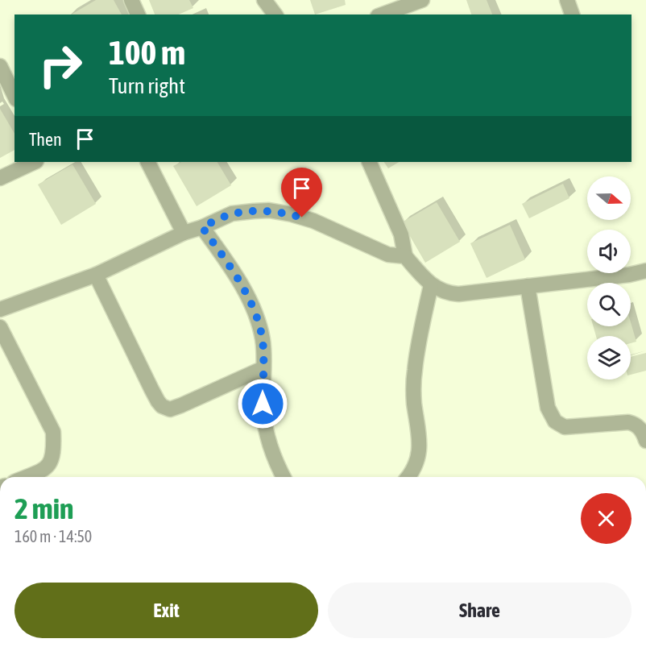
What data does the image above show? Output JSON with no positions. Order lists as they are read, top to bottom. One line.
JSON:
{"north":"right","page":{"turn":["100 m","Turn right"],"then":"Then","heading":["2 min","160 m · 14:50"],"buttons":["Exit","Share"]}}
